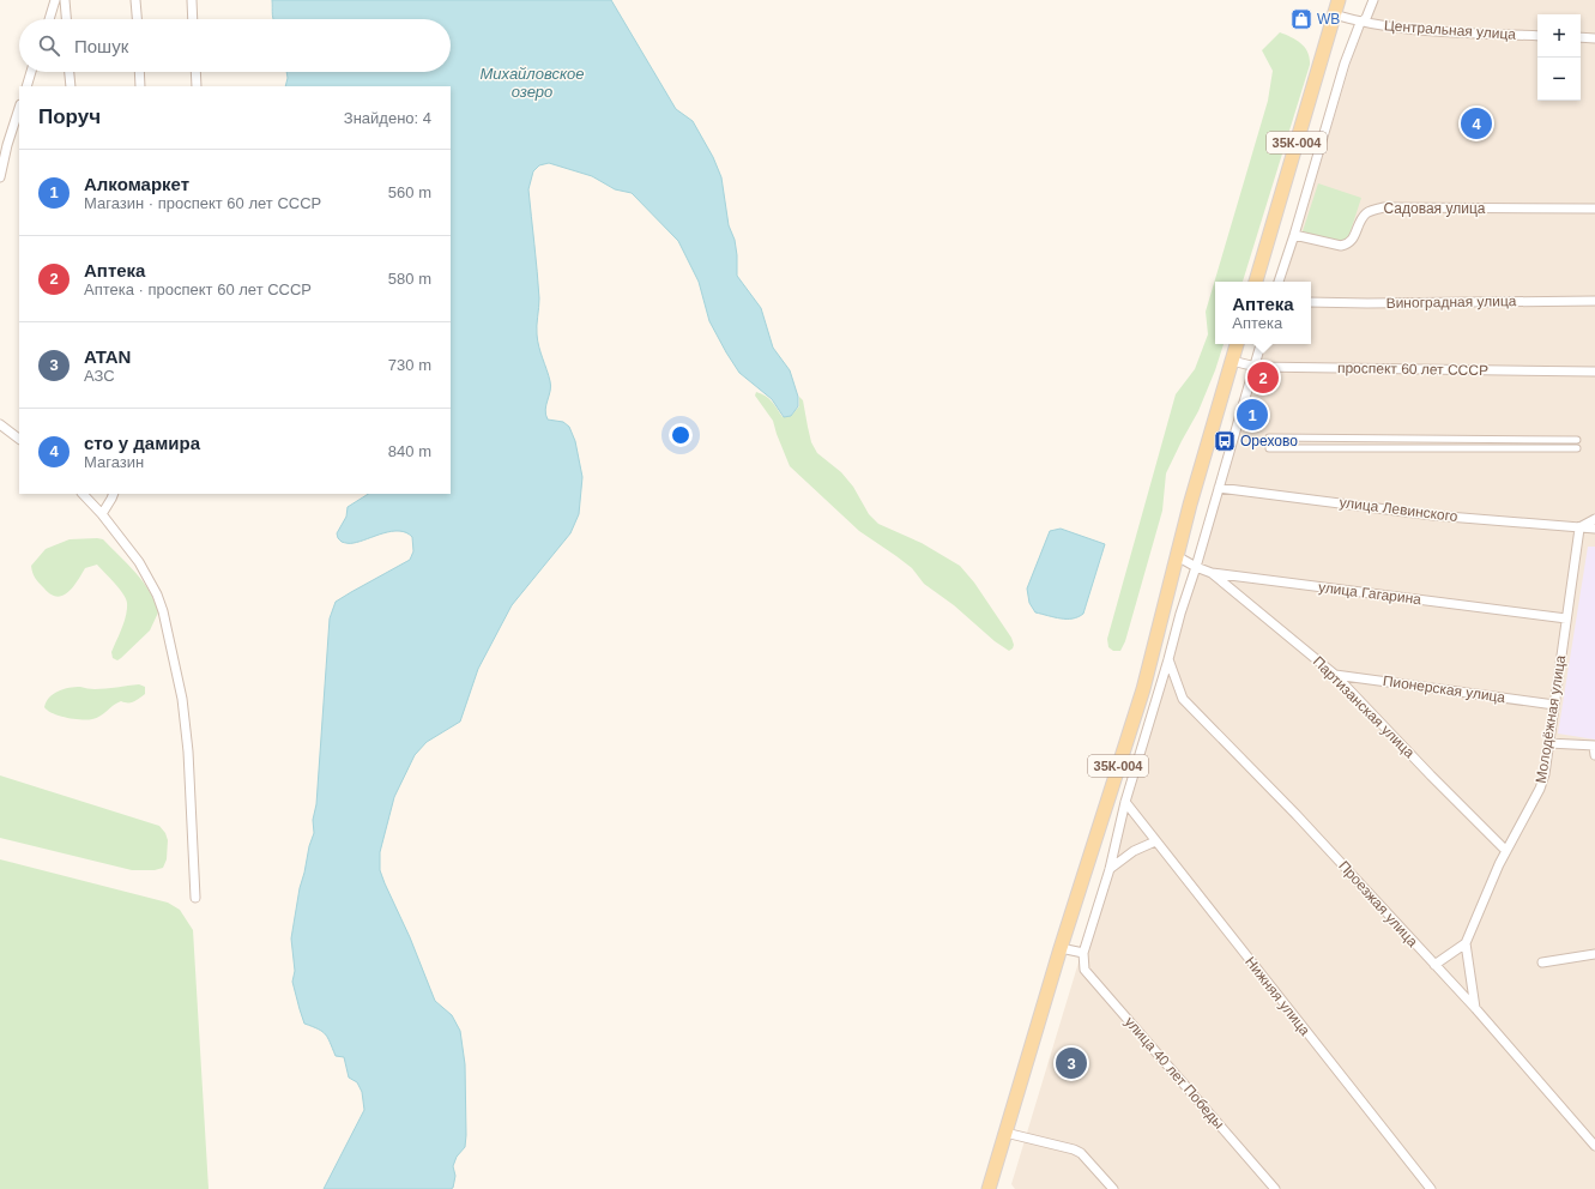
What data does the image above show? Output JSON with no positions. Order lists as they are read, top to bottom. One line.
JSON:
{"streets":{"main road":["35К-004"],"street":["Центральная улица","Садовая улица","Виноградная улица","проспект 60 лет СССР","улица Левинского","улица Гагарина","Пионерская улица","Партизанская улица","Молодёжная улица","Проезжая улица","Нижняя улица","улица 40 лет Победы"]},"crossings":[["Центральная улица","35К-004"],["35К-004","проспект 60 лет СССР"],["35К-004","улица Гагарина"],["улица Левинского","Молодёжная улица"],["улица Гагарина","Партизанская улица"],["улица Гагарина","Молодёжная улица"],["Пионерская улица","Партизанская улица"],["Пионерская улица","Молодёжная улица"],["Партизанская улица","Молодёжная улица"]],"water":["Михайловское озеро"],"places":{"shop":["WB"],"bus stop":["Орехово"]},"page":{"map_buttons":["+","−"],"search":"Пошук","heading":["Поруч","Знайдено: 4"],"pins":["4","2","1","3"],"list":[{"mark":"1","name":"Алкомаркет","note":"Магазин · проспект 60 лет СССР","value":"560 m"},{"mark":"2","name":"Аптека","note":"Аптека · проспект 60 лет СССР","value":"580 m"},{"mark":"3","name":"ATAN","note":"АЗС","value":"730 m"},{"mark":"4","name":"сто у дамира","note":"Магазин","value":"840 m"}],"popup":["Аптека","Аптека"]}}
